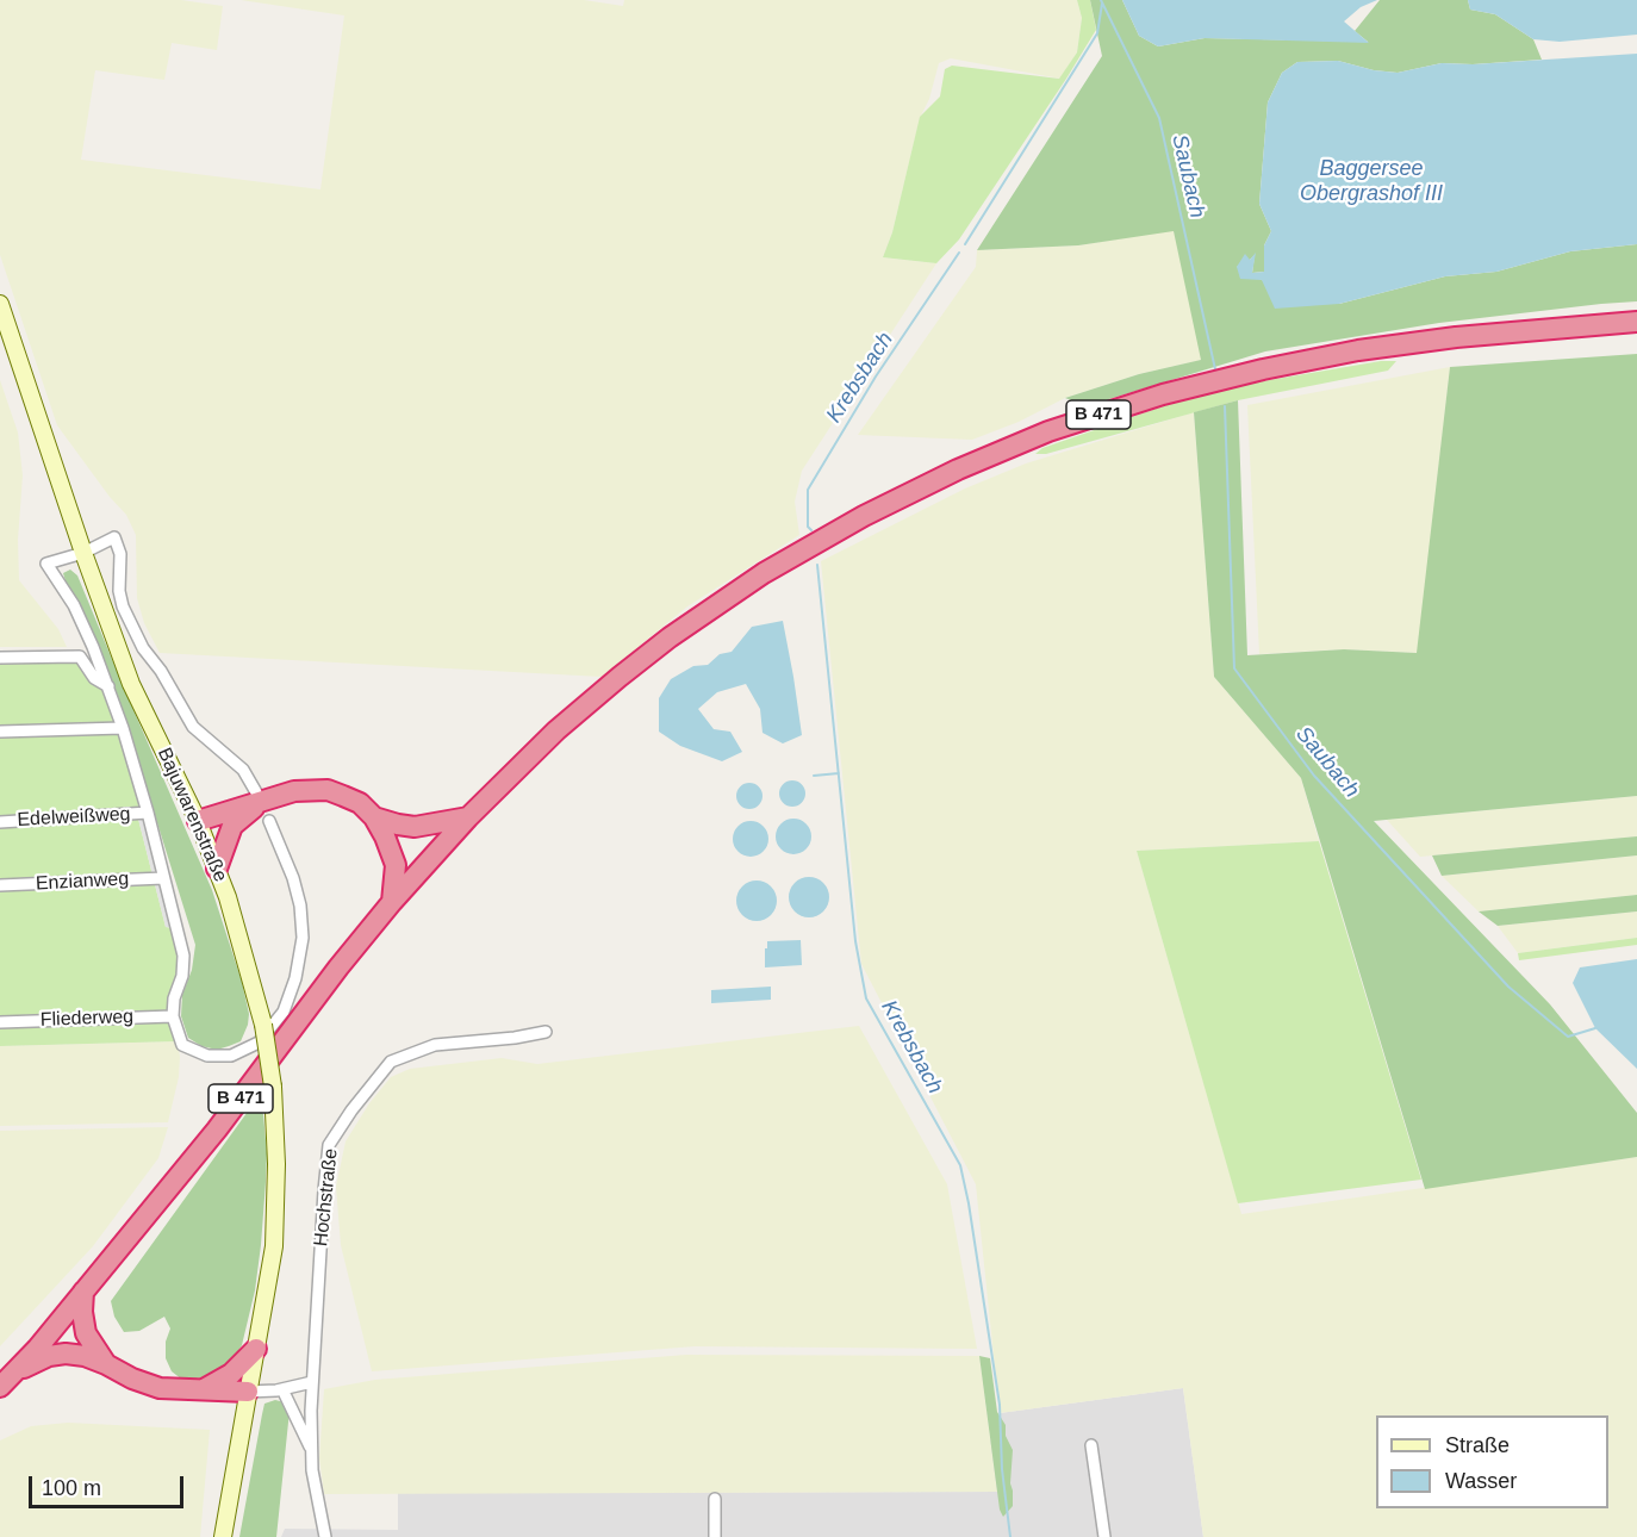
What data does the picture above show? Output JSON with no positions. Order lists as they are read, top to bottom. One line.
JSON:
{"streets":{"highway":["B 471"],"main road":["Bajuwarenstraße"],"street":["Edelweißweg","Enzianweg","Fliederweg","Hochstraße"]},"crossings":[["Bajuwarenstraße","Edelweißweg"],["Bajuwarenstraße","Enzianweg"],["Bajuwarenstraße","Fliederweg"]],"water":["Baggersee Obergrashof III","Saubach","Krebsbach"],"legend":["Straße","Wasser"],"scale_bar":"100 m"}
